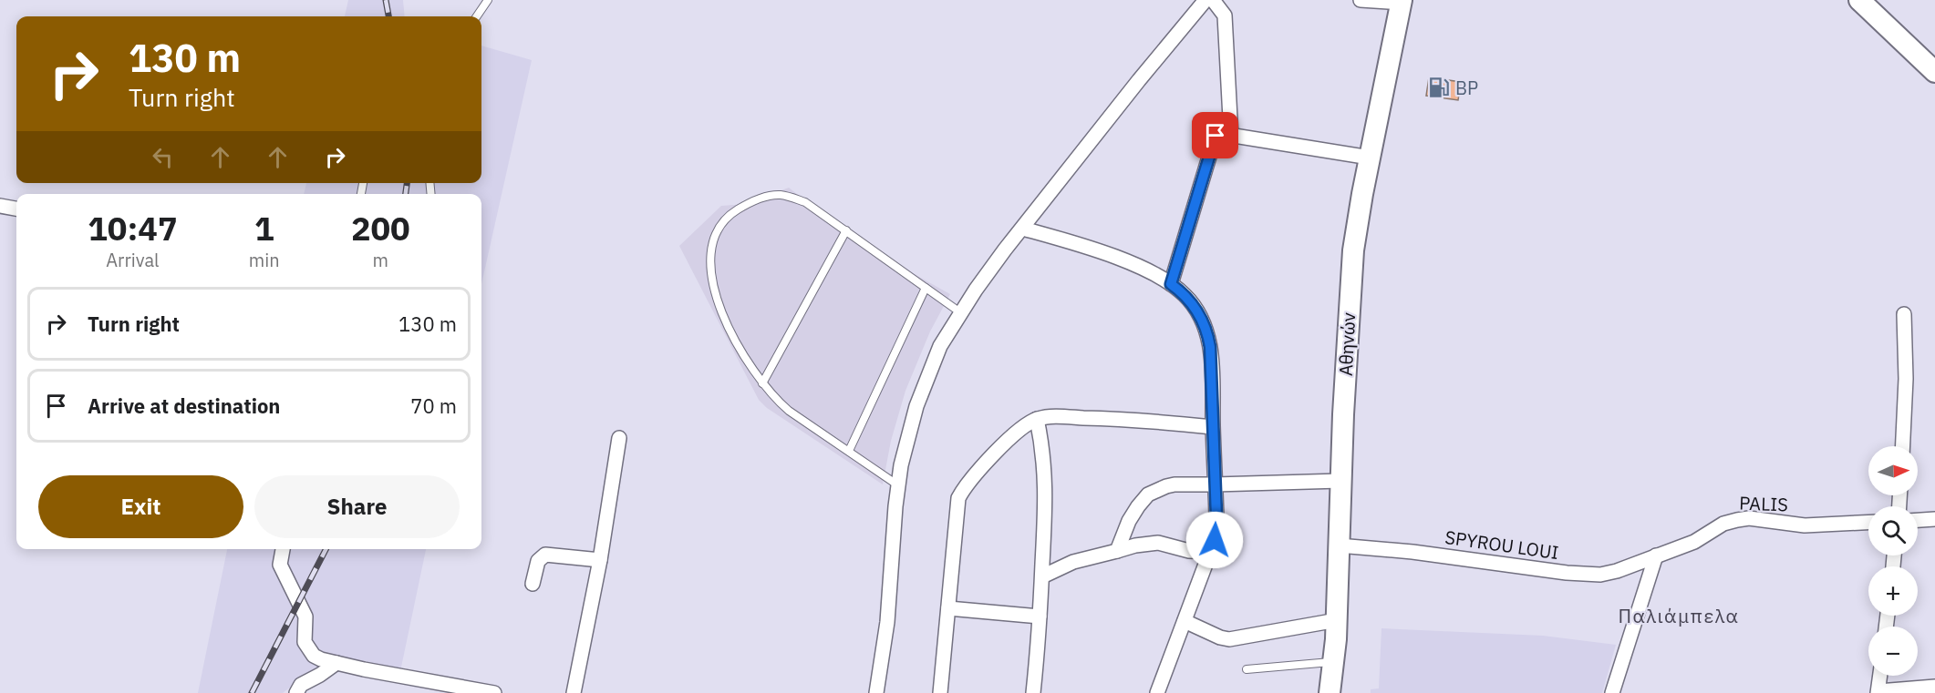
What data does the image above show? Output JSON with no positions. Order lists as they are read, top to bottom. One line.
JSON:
{"streets":{"main road":["Αθηνών"],"street":["PALIS","SPYROU LOUI"]},"crossings":[["Αθηνών","SPYROU LOUI"],["PALIS","SPYROU LOUI"]],"districts":["Παλιάμπελα"],"places":{"fuel station":["BP"]},"north":"right","page":{"turn":["130 m","Turn right"],"eta":["10:47","Arrival","1","min","200","m"],"list":[{"name":"Turn right","value":"130 m"},{"name":"Arrive at destination","value":"70 m"}],"map_buttons":["+","−"],"buttons":["Exit","Share"]}}
